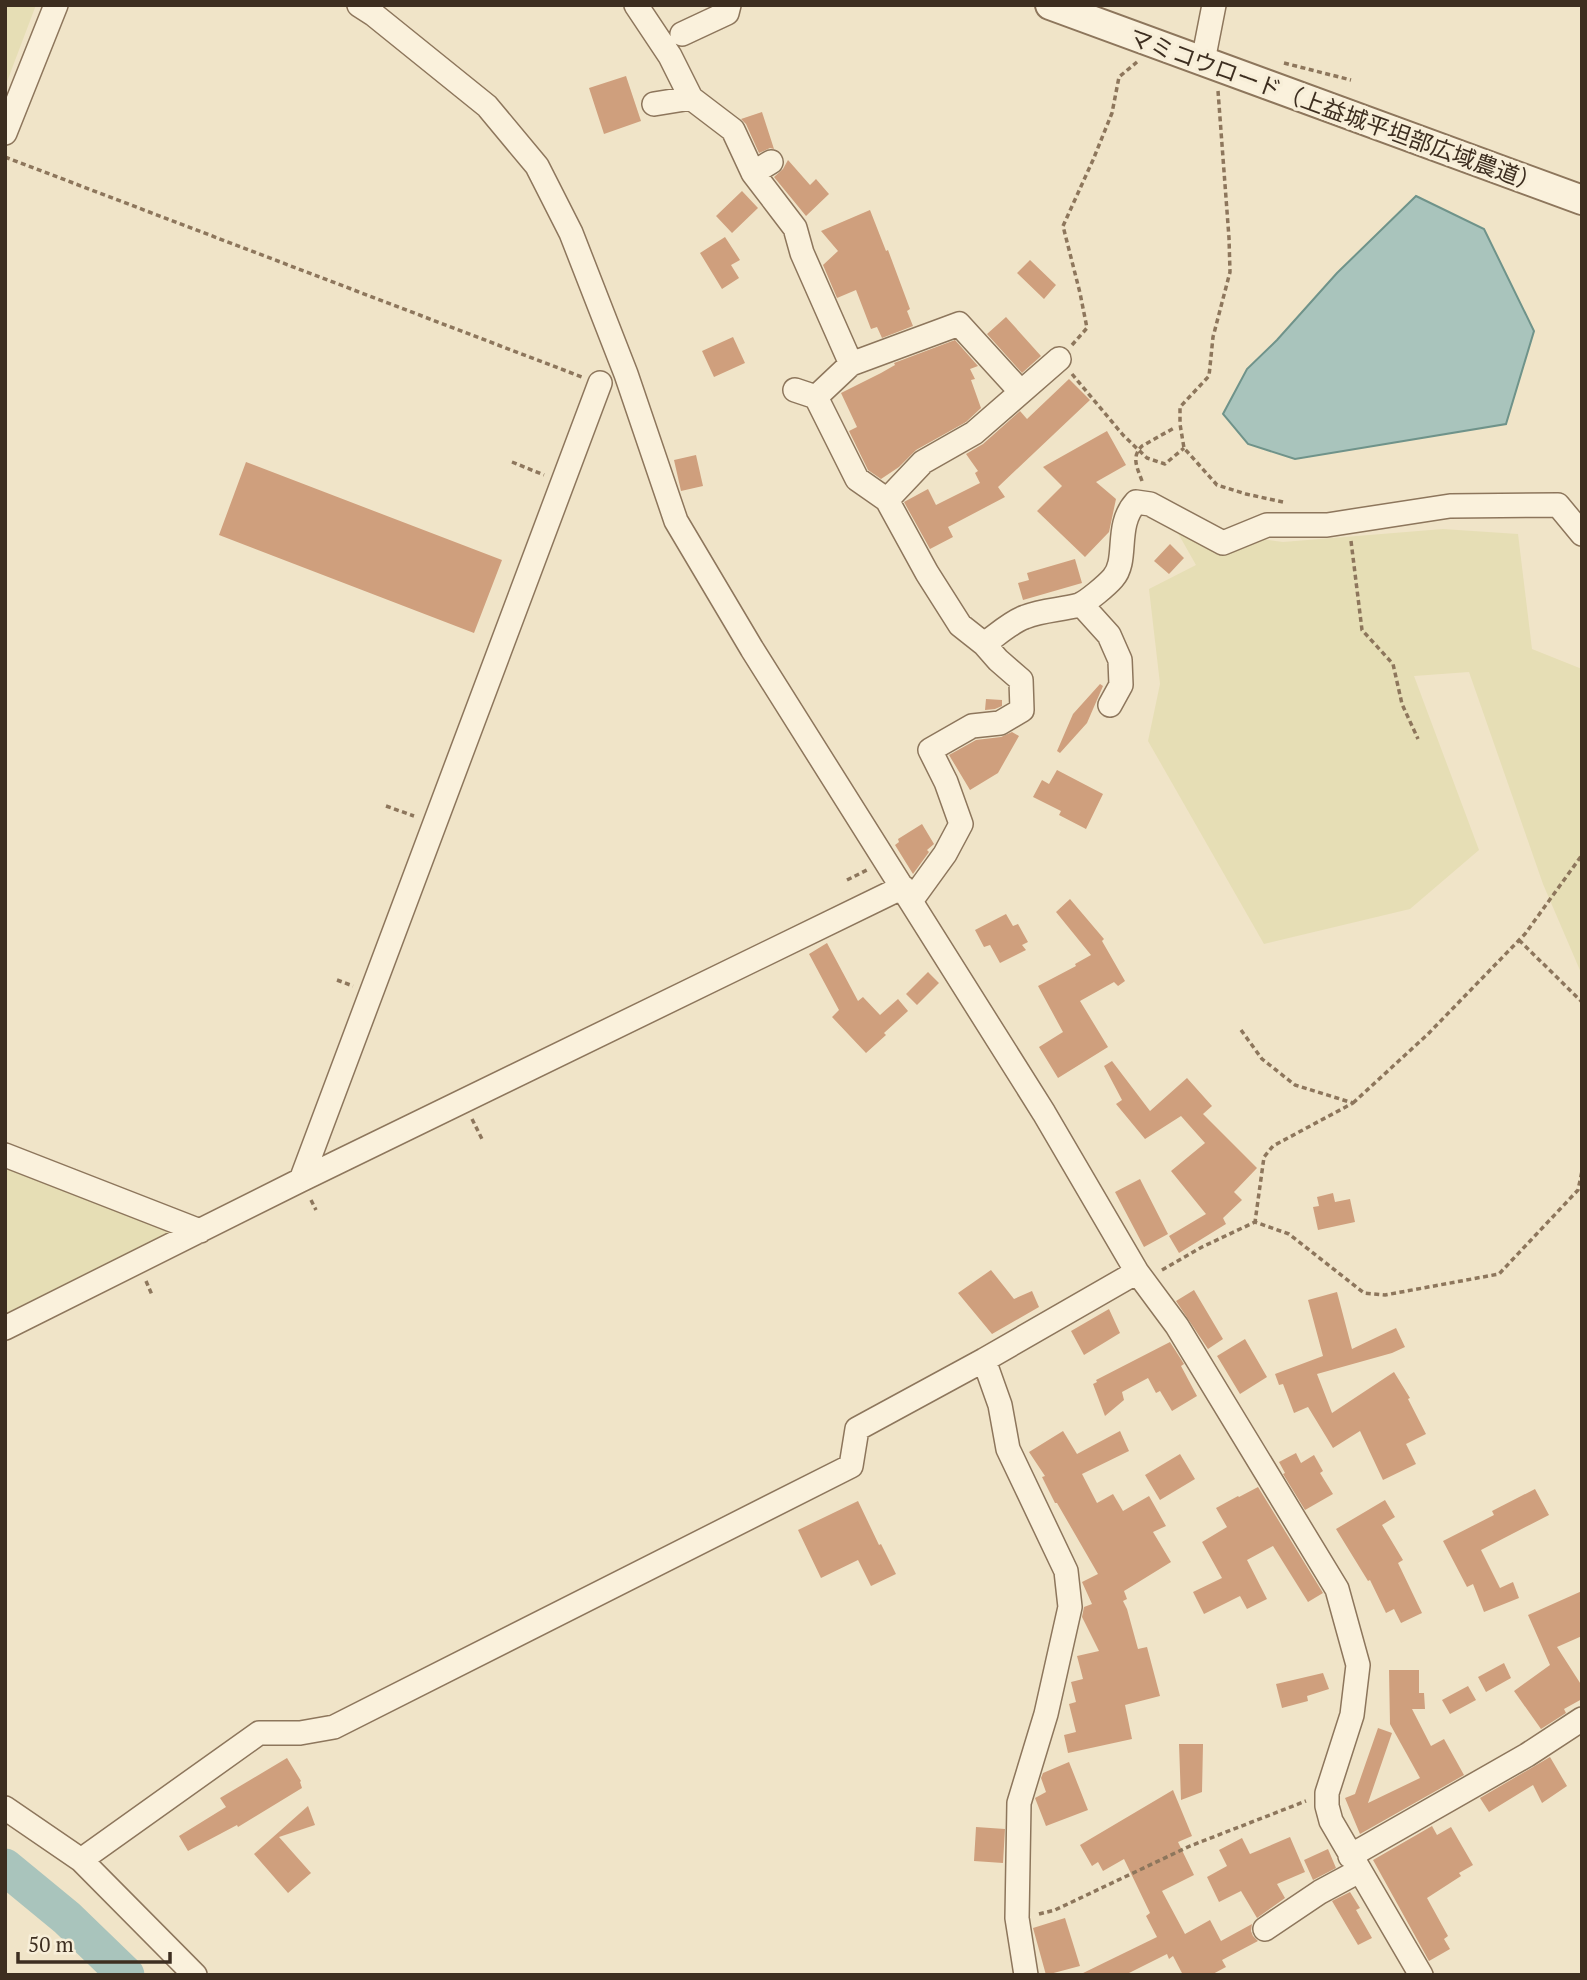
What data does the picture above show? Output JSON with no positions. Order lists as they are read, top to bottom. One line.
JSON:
{"streets":{"street":["マミコウロード（上益城平坦部広域農道）"]},"scale_bar":"50 m"}
